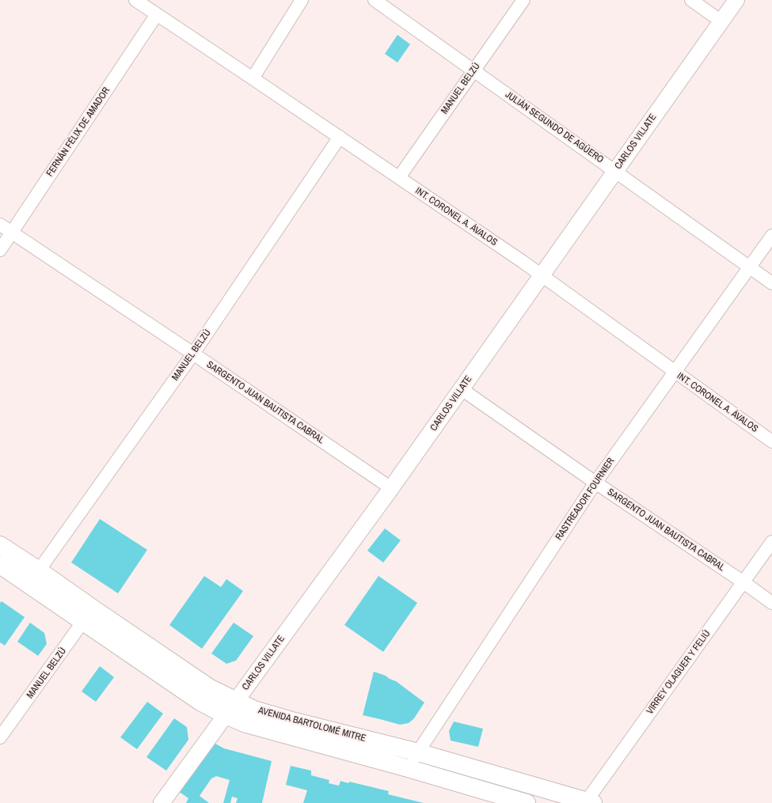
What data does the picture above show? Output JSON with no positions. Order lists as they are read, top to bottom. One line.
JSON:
{"streets":{"main road":["AVENIDA BARTOLOMÉ MITRE"],"street":["MANUEL BELZÚ","JULIÁN SEGUNDO DE AGÜERO","FERNÁN FÉLIX DE AMADOR","CARLOS VILLATE","INT. CORONEL A. ÁVALOS","SARGENTO JUAN BAUTISTA CABRAL","RASTREADOR FOURNIER","VIRREY OLAGUER Y FELIÚ"]},"crossings":[["MANUEL BELZÚ","JULIÁN SEGUNDO DE AGÜERO"],["MANUEL BELZÚ","INT. CORONEL A. ÁVALOS"],["MANUEL BELZÚ","SARGENTO JUAN BAUTISTA CABRAL"],["MANUEL BELZÚ","AVENIDA BARTOLOMÉ MITRE"],["JULIÁN SEGUNDO DE AGÜERO","CARLOS VILLATE"],["JULIÁN SEGUNDO DE AGÜERO","RASTREADOR FOURNIER"],["FERNÁN FÉLIX DE AMADOR","INT. CORONEL A. ÁVALOS"],["FERNÁN FÉLIX DE AMADOR","SARGENTO JUAN BAUTISTA CABRAL"],["CARLOS VILLATE","INT. CORONEL A. ÁVALOS"],["CARLOS VILLATE","SARGENTO JUAN BAUTISTA CABRAL"],["CARLOS VILLATE","AVENIDA BARTOLOMÉ MITRE"],["INT. CORONEL A. ÁVALOS","RASTREADOR FOURNIER"],["SARGENTO JUAN BAUTISTA CABRAL","RASTREADOR FOURNIER"],["SARGENTO JUAN BAUTISTA CABRAL","VIRREY OLAGUER Y FELIÚ"],["RASTREADOR FOURNIER","AVENIDA BARTOLOMÉ MITRE"],["VIRREY OLAGUER Y FELIÚ","AVENIDA BARTOLOMÉ MITRE"]]}
